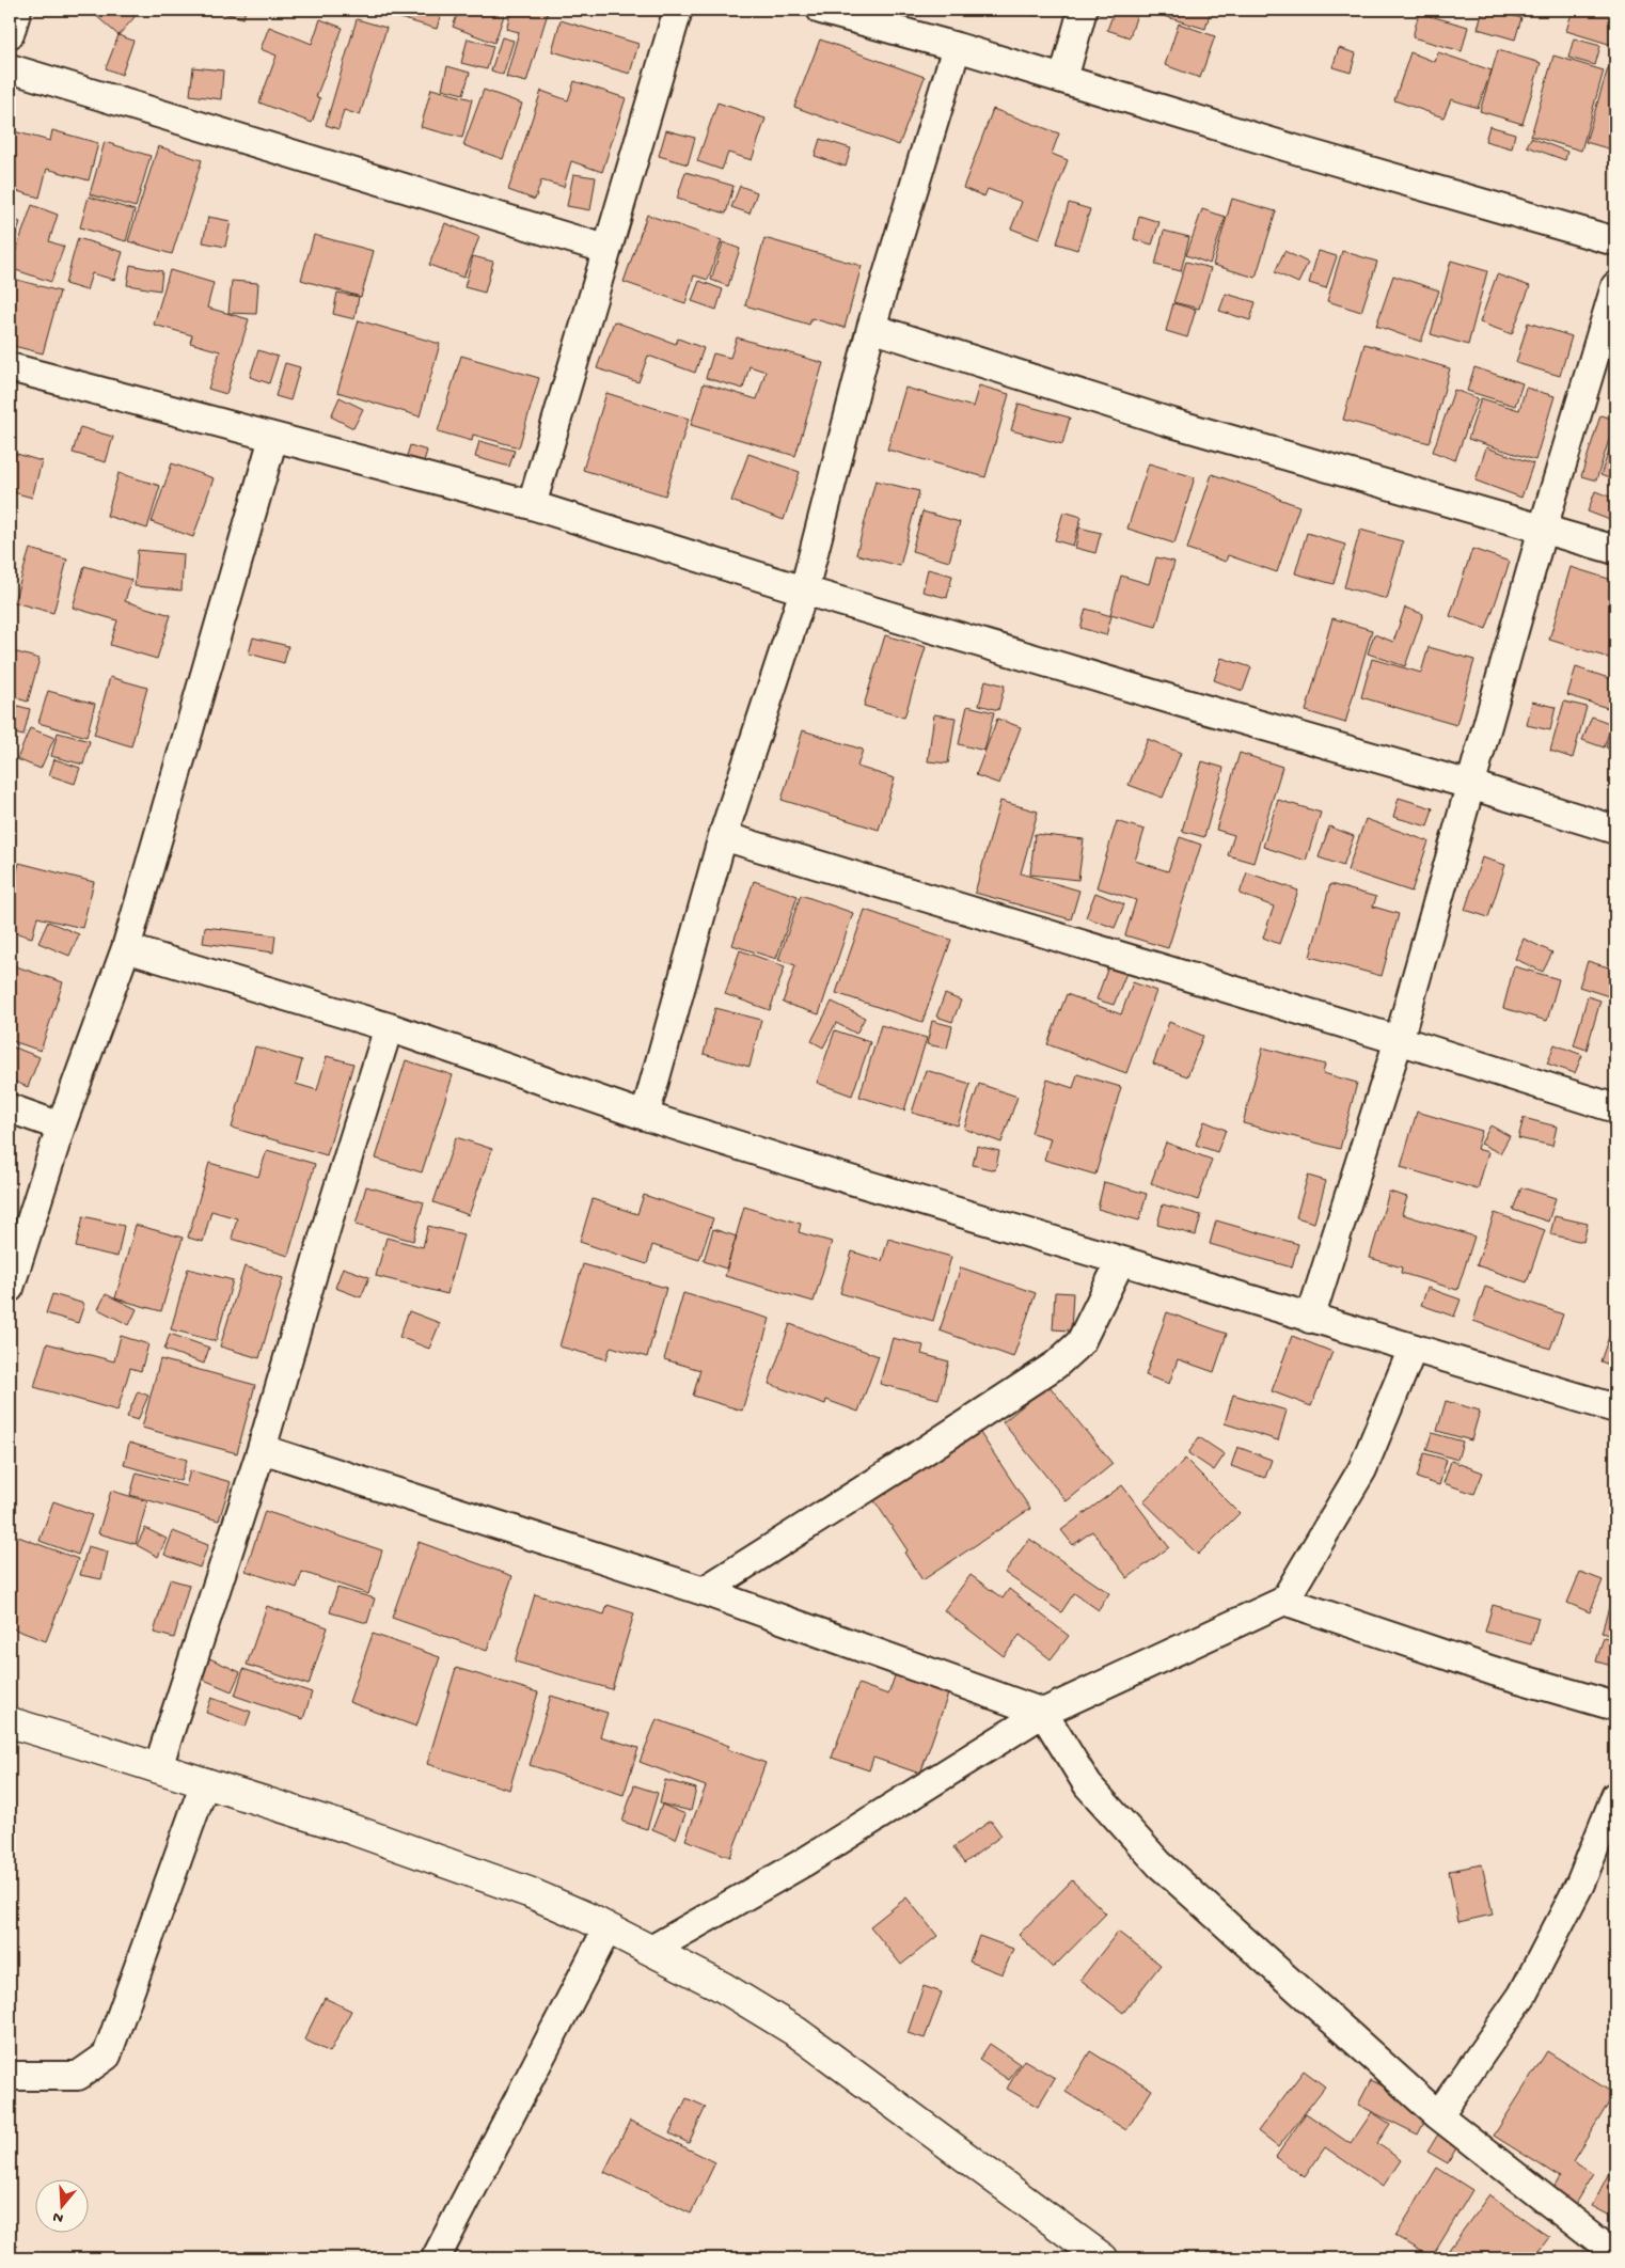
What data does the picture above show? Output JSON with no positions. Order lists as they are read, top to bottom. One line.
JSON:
{"north":"bottom"}
